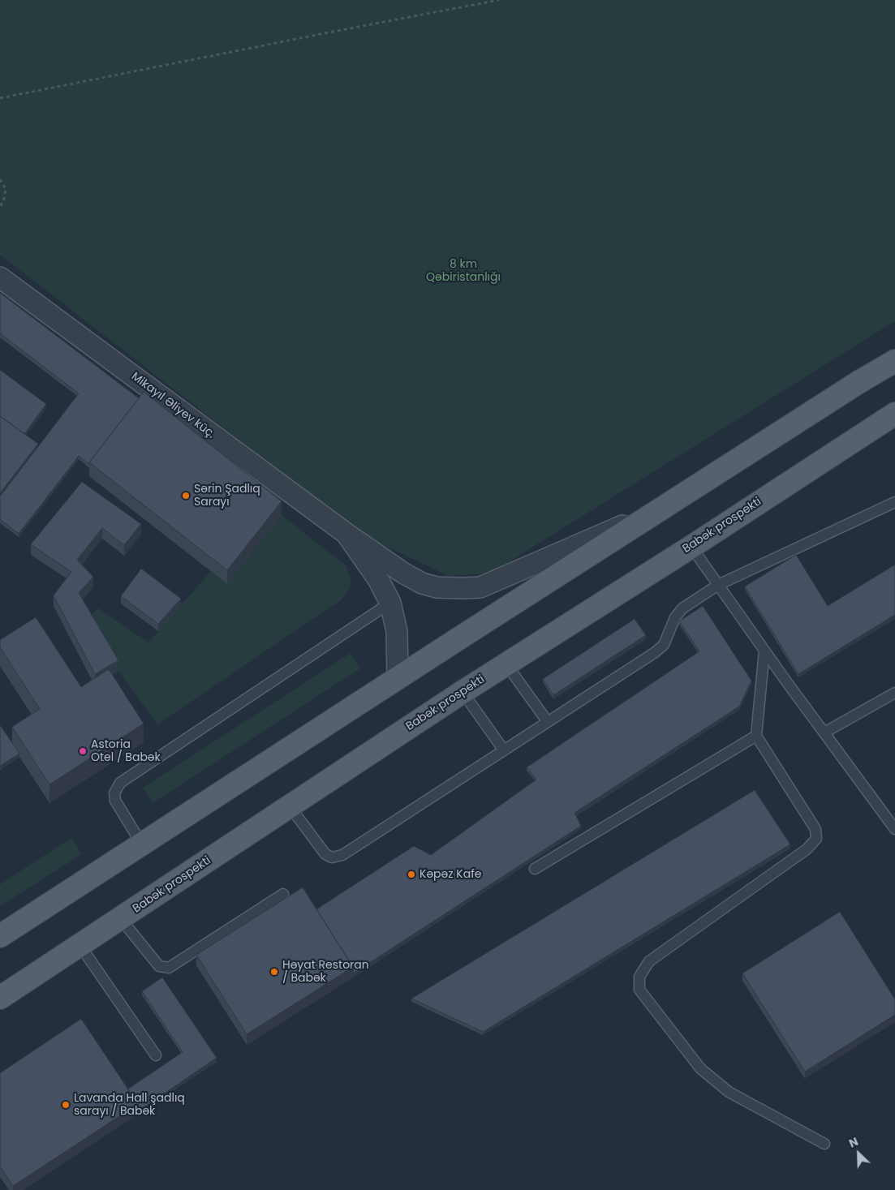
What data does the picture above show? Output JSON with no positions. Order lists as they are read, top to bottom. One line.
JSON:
{"streets":{"main road":["Babək prospekti"],"street":["Mikayıl Əliyev küç."]},"parks":["8 km Qəbiristanlığı"],"places":["Sərin Şadlıq Sarayı","Astoria Otel / Babək","Kəpəz Kafe","Həyat Restoran / Babək","Lavanda Hall şadlıq sarayı / Babək"],"north":"top left"}
